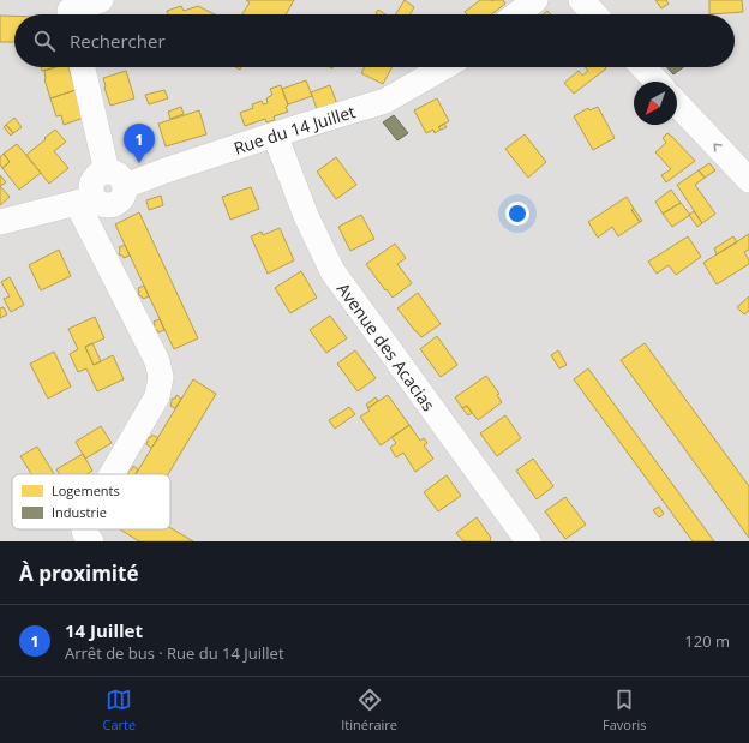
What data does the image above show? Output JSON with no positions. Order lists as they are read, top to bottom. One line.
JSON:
{"streets":{"street":["Rue du 14 Juillet","Avenue des Acacias"]},"crossings":[["Rue du 14 Juillet","Avenue des Acacias"]],"legend":["Logements","Industrie"],"north":"bottom left","page":{"search":"Rechercher","pins":"1","heading":"À proximité","list":[{"mark":"1","name":"14 Juillet","note":"Arrêt de bus · Rue du 14 Juillet","value":"120 m"}],"nav":["Carte","Itinéraire","Favoris"]}}
